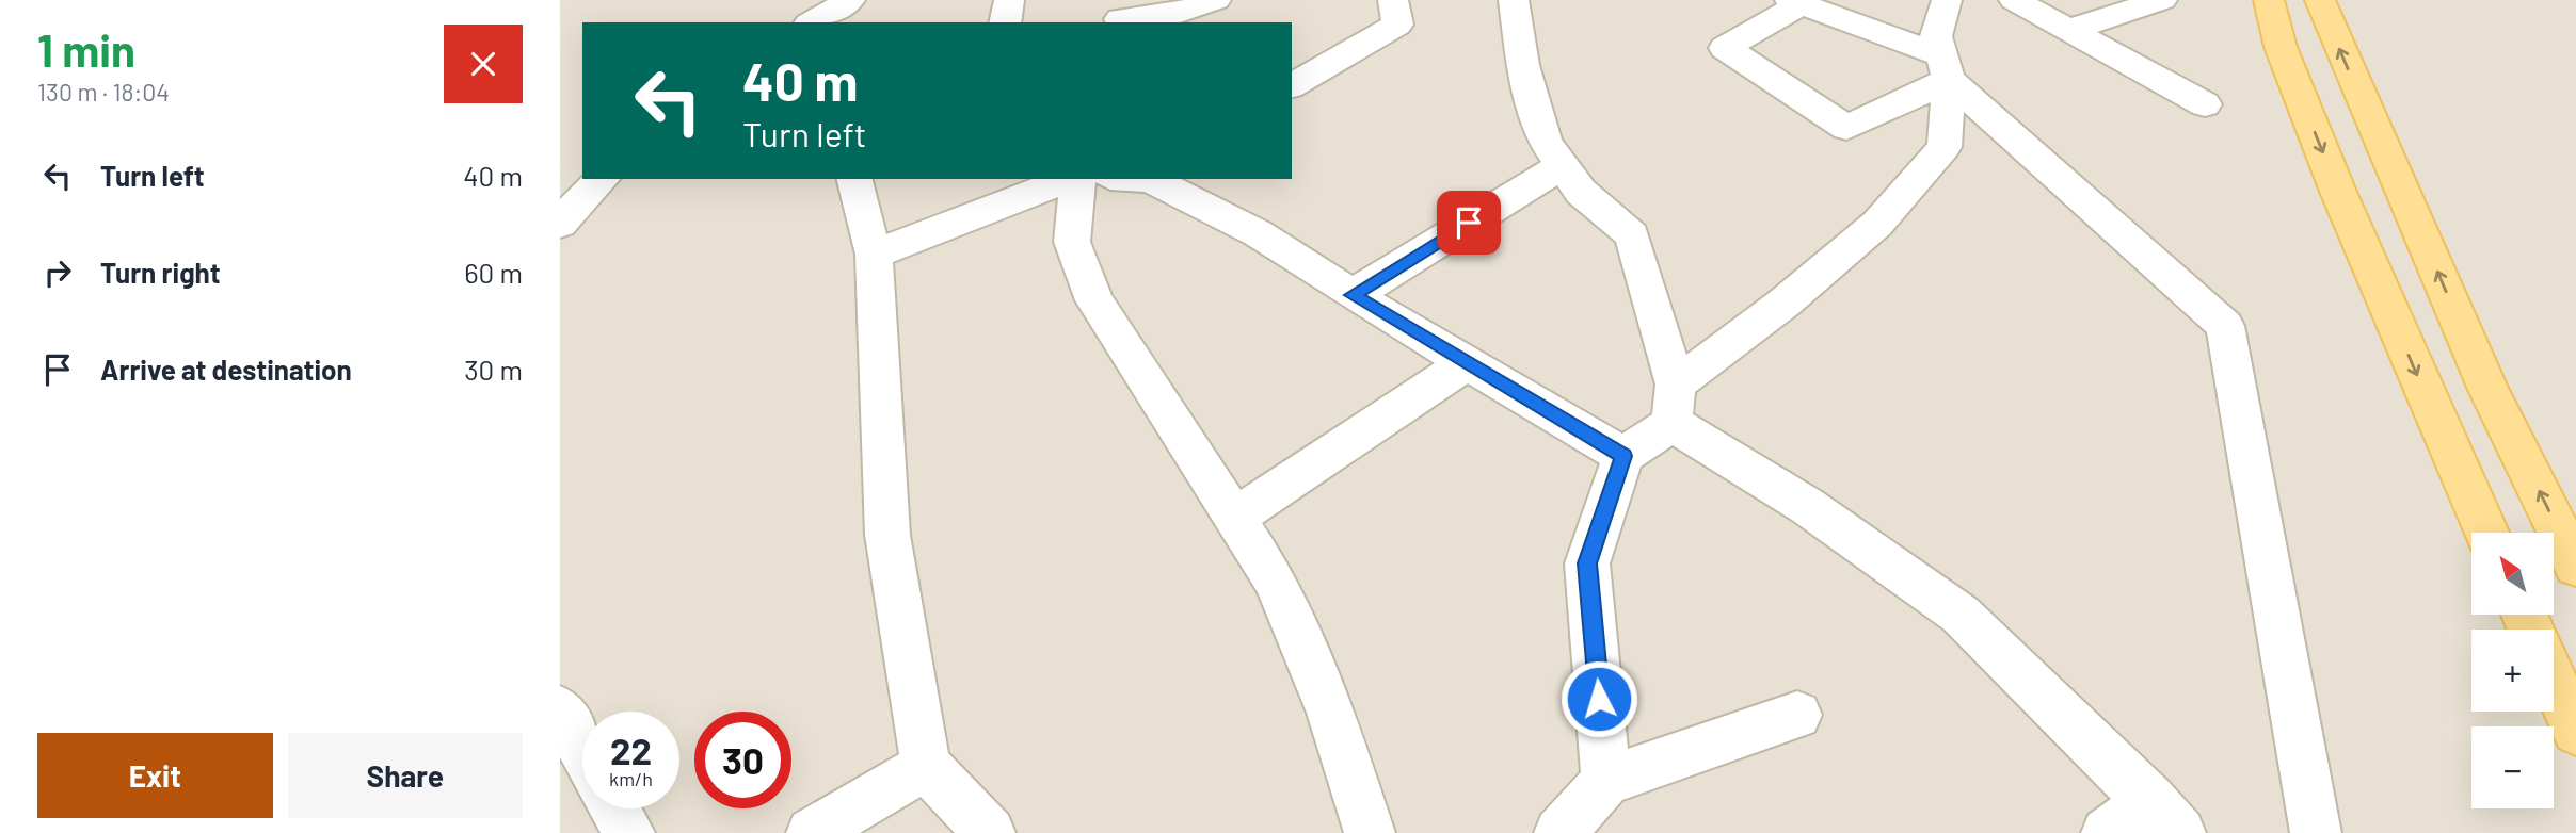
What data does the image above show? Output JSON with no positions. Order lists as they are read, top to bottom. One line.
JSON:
{"north":"top left","page":{"heading":["1 min","130 m · 18:04"],"turn":["40 m","Turn left"],"list":[{"name":"Turn left","value":"40 m"},{"name":"Turn right","value":"60 m"},{"name":"Arrive at destination","value":"30 m"}],"map_buttons":["+","−"],"speed":"22 km/h","limit":"30","buttons":["Exit","Share"]}}
